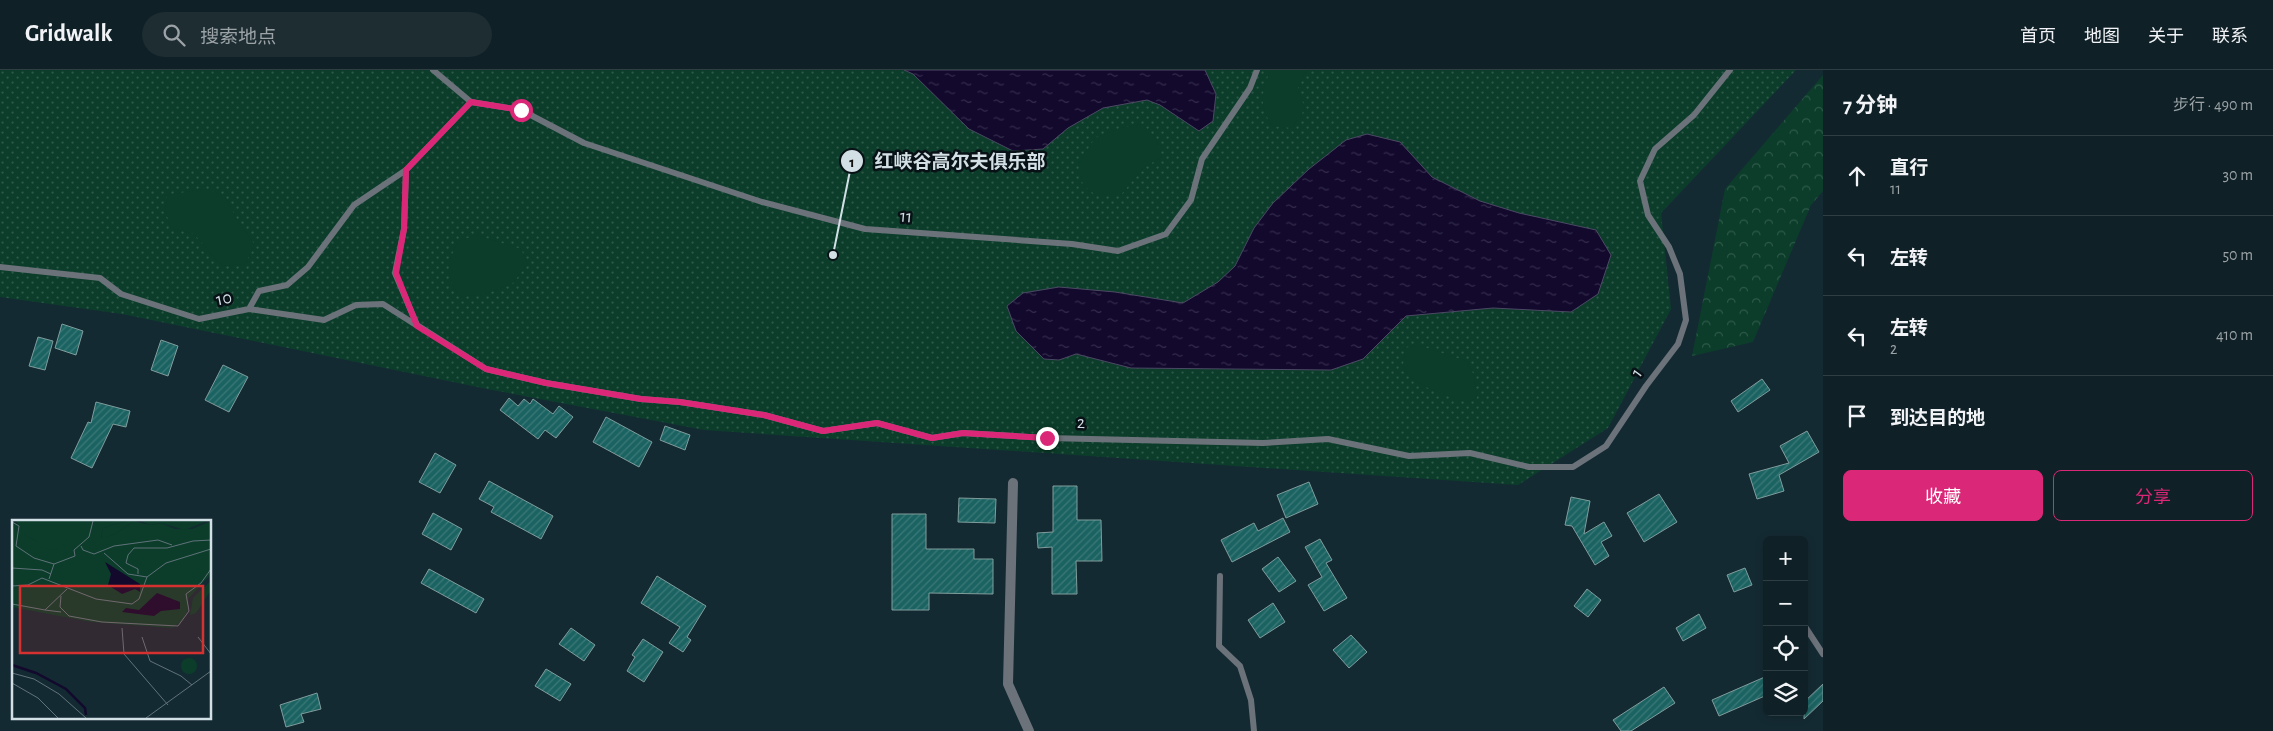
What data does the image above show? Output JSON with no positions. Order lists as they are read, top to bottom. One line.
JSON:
{"streets":{"lane":["11","10","1","2"]},"crossings":[["11","10"],["10","2"],["1","2"]],"places":["红峡谷高尔夫俱乐部"],"page":{"header":"Gridwalk","search":"搜索地点","nav":["首页","地图","关于","联系"],"heading":["7 分钟","步行 · 490 m"],"list":[["直行","11","30 m"],["左转","50 m"],["左转","2","410 m"],"到达目的地"],"buttons":["收藏","分享"],"map_buttons":["+","−"]}}
